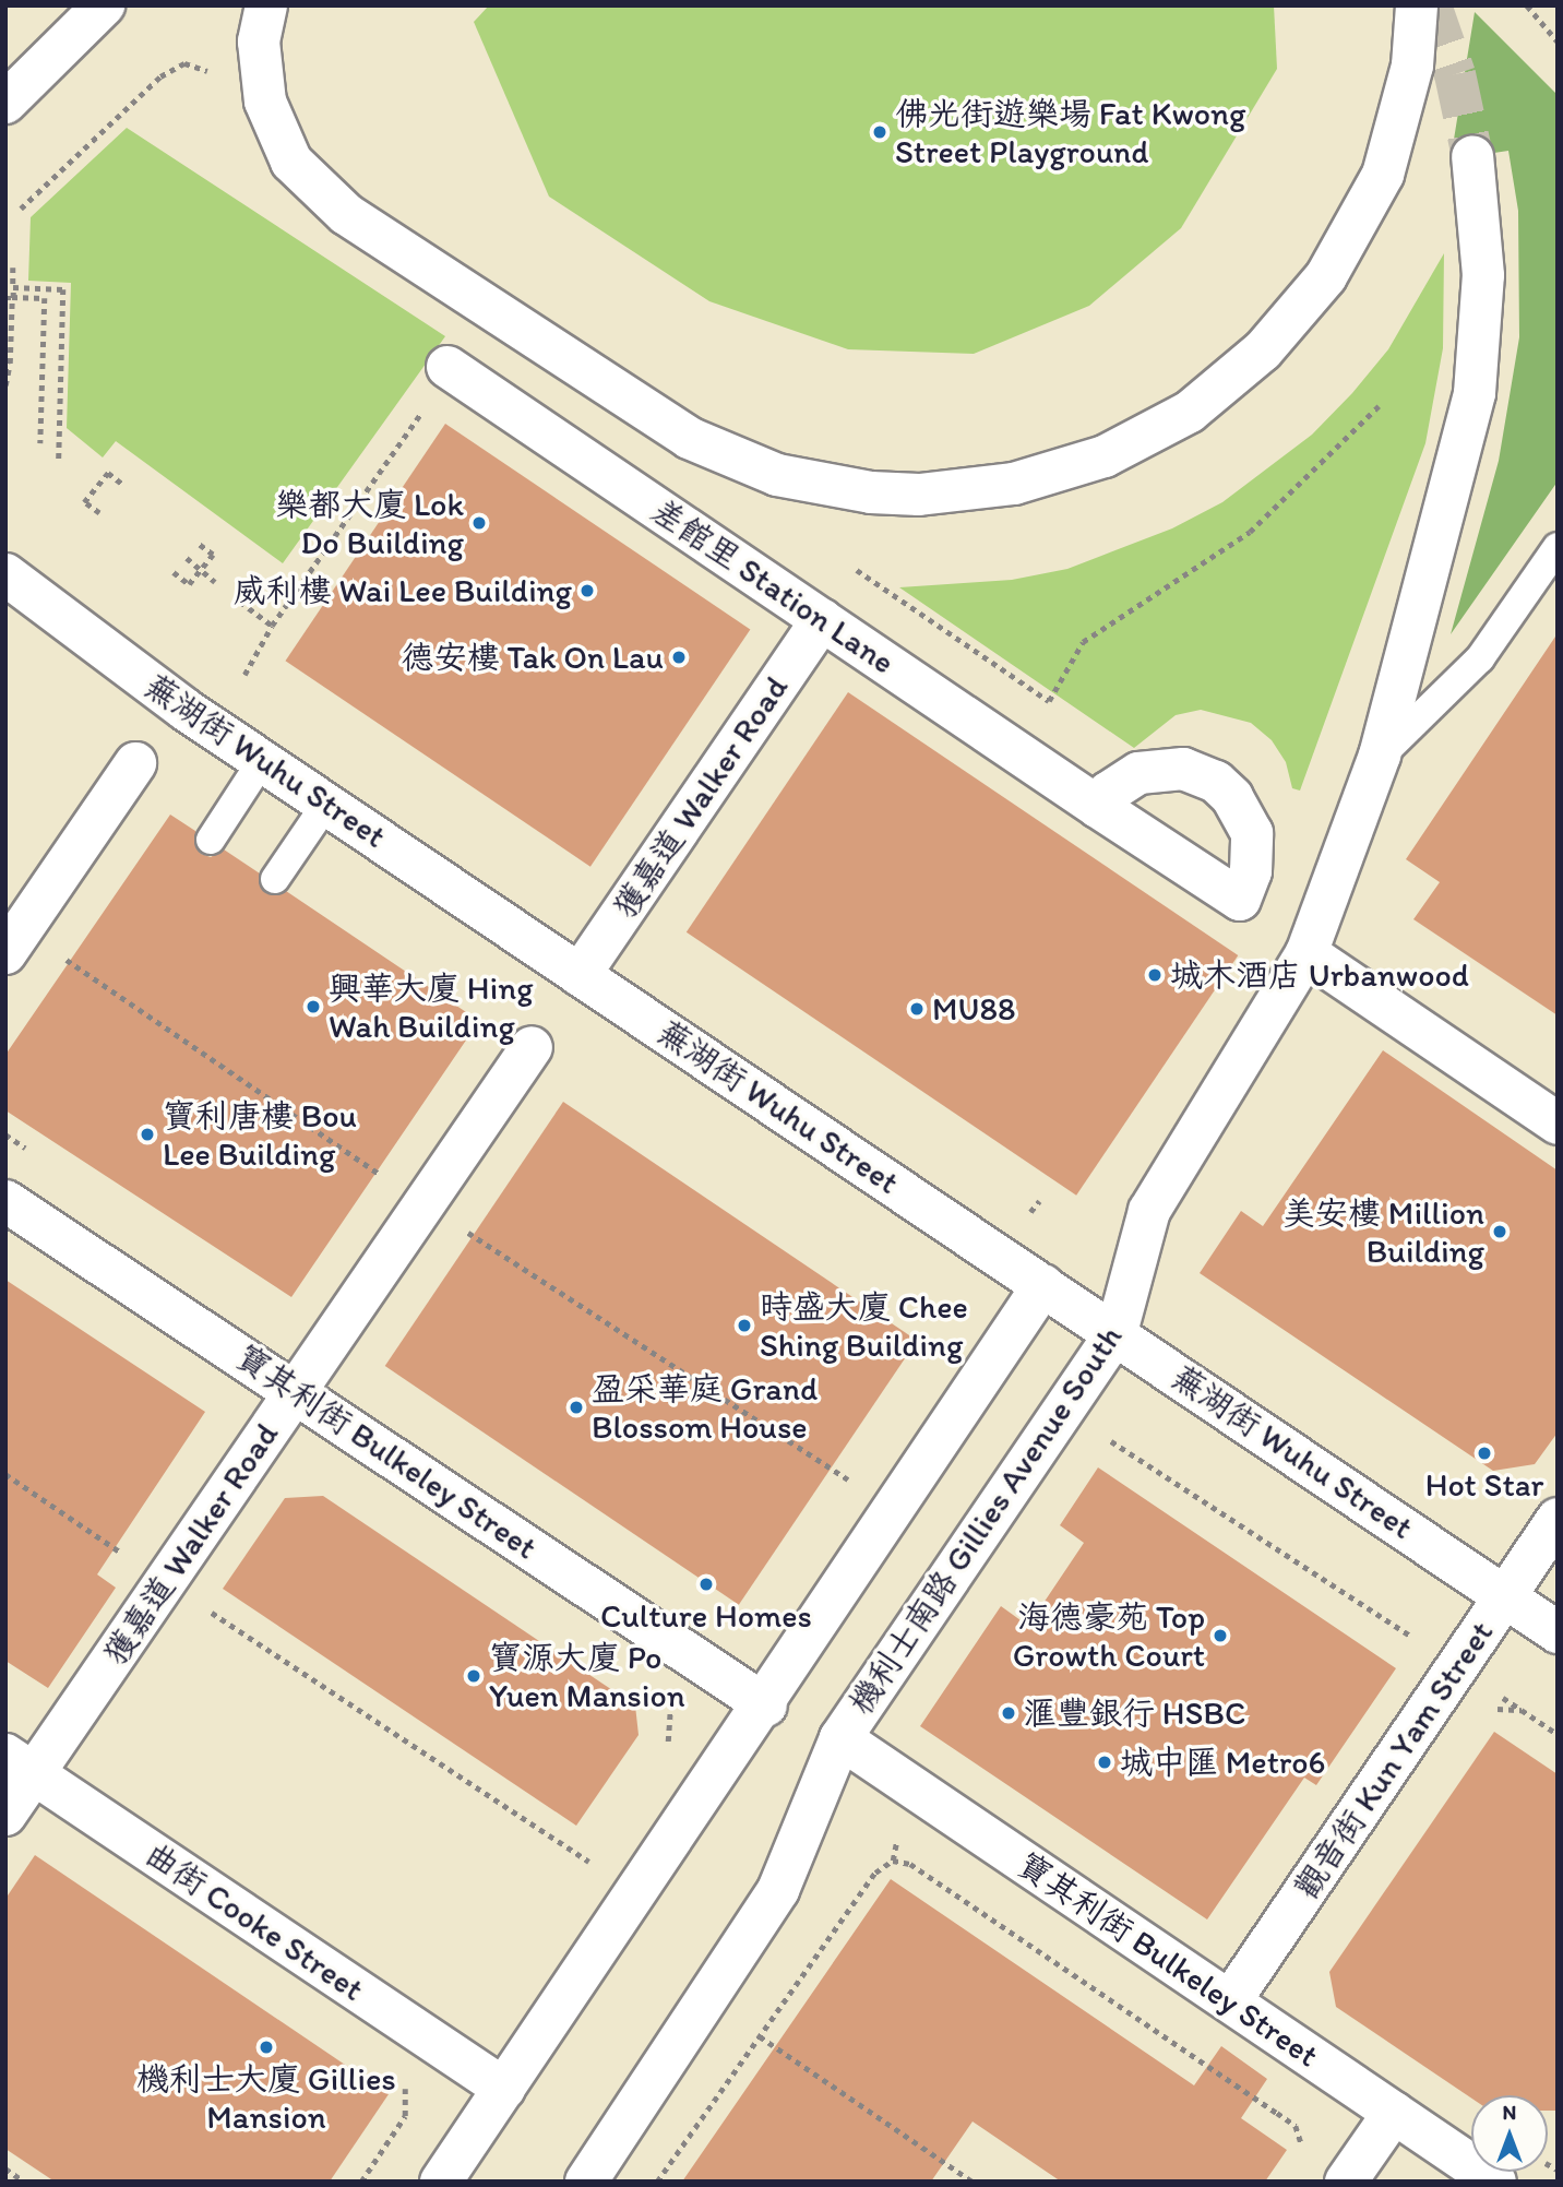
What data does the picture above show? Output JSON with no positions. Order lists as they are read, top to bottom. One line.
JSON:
{"streets":{"main road":["差館里 Station Lane","蕪湖街 Wuhu Street","獲嘉道 Walker Road","寶其利街 Bulkeley Street","機利士南路 Gillies Avenue South","觀音街 Kun Yam Street","曲街 Cooke Street"]},"crossings":[["差館里 Station Lane","獲嘉道 Walker Road"],["蕪湖街 Wuhu Street","獲嘉道 Walker Road"],["蕪湖街 Wuhu Street","機利士南路 Gillies Avenue South"],["蕪湖街 Wuhu Street","觀音街 Kun Yam Street"],["獲嘉道 Walker Road","寶其利街 Bulkeley Street"],["獲嘉道 Walker Road","曲街 Cooke Street"],["寶其利街 Bulkeley Street","機利士南路 Gillies Avenue South"],["寶其利街 Bulkeley Street","觀音街 Kun Yam Street"]],"places":["佛光街遊樂場 Fat Kwong Street Playground","樂都大廈 Lok Do Building","威利樓 Wai Lee Building","德安樓 Tak On Lau","城木酒店 Urbanwood","興華大廈 Hing Wah Building","MU88","寶利唐樓 Bou Lee Building","美安樓 Million Building","時盛大廈 Chee Shing Building","盈采華庭 Grand Blossom House","Hot Star","Culture Homes","海德豪苑 Top Growth Court","寶源大廈 Po Yuen Mansion","滙豐銀行 HSBC","城中匯 Metro6","機利士大廈 Gillies Mansion"],"north":"top"}
